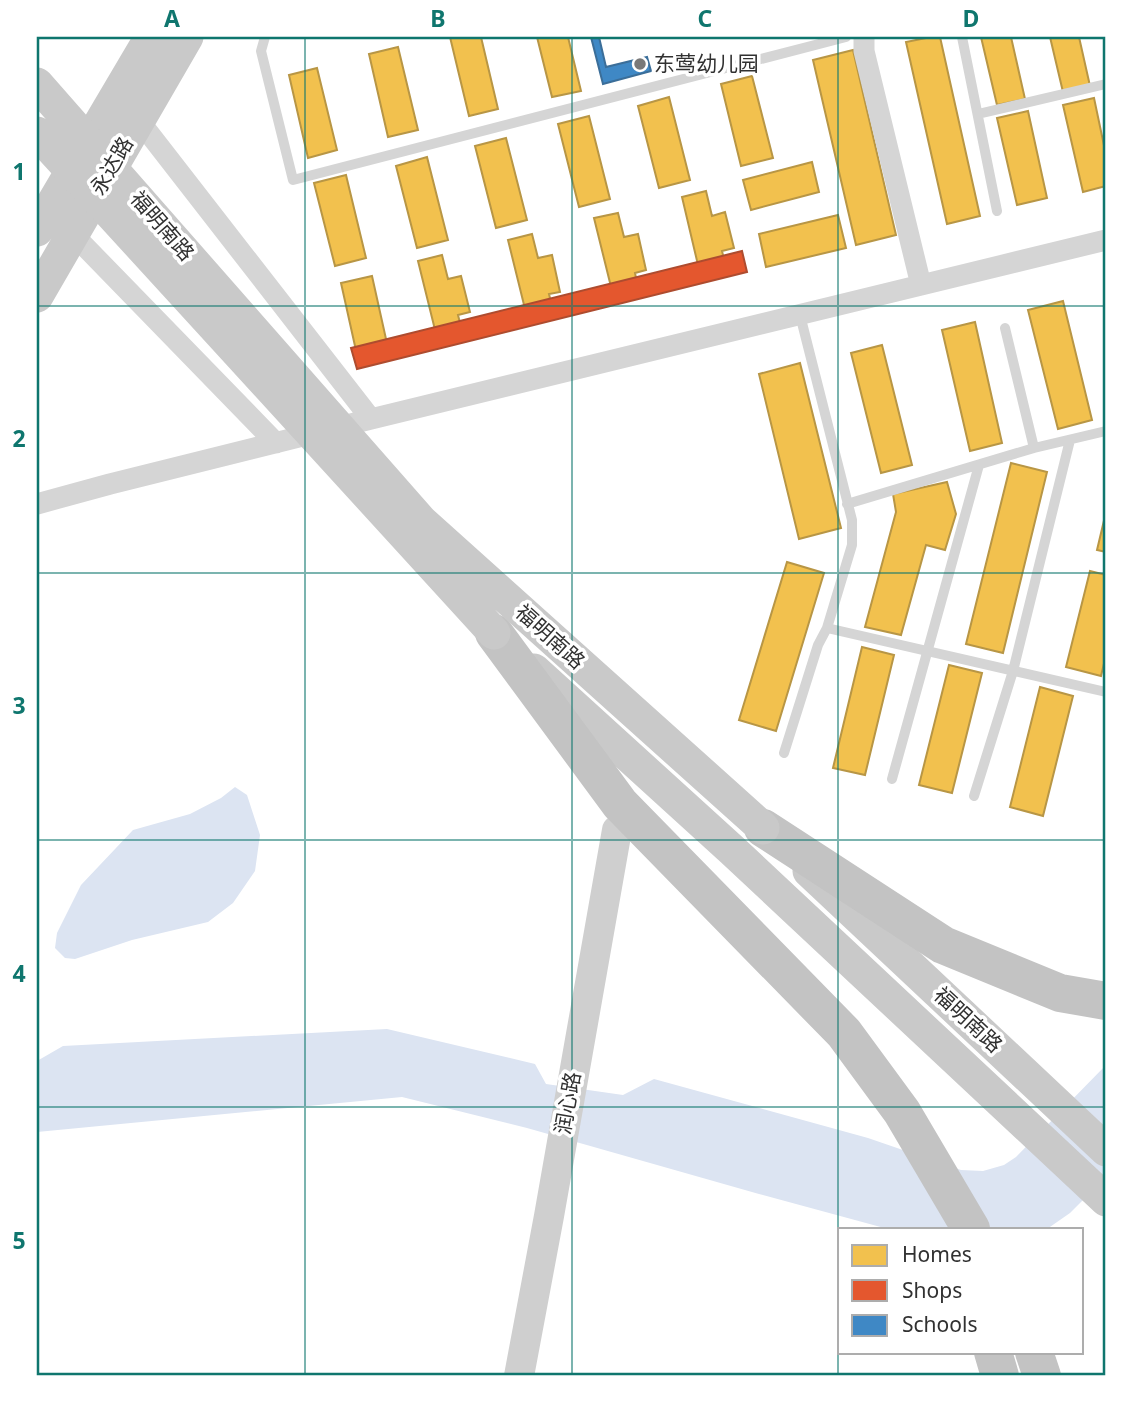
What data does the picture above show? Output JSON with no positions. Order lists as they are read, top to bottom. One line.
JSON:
{"streets":{"main road":["永达路","福明南路"],"street":["润心路"]},"places":["东莺幼儿园"],"legend":["Homes","Shops","Schools"],"grid":{"columns":["A","B","C","D"],"rows":["1","2","3","4","5"]}}
